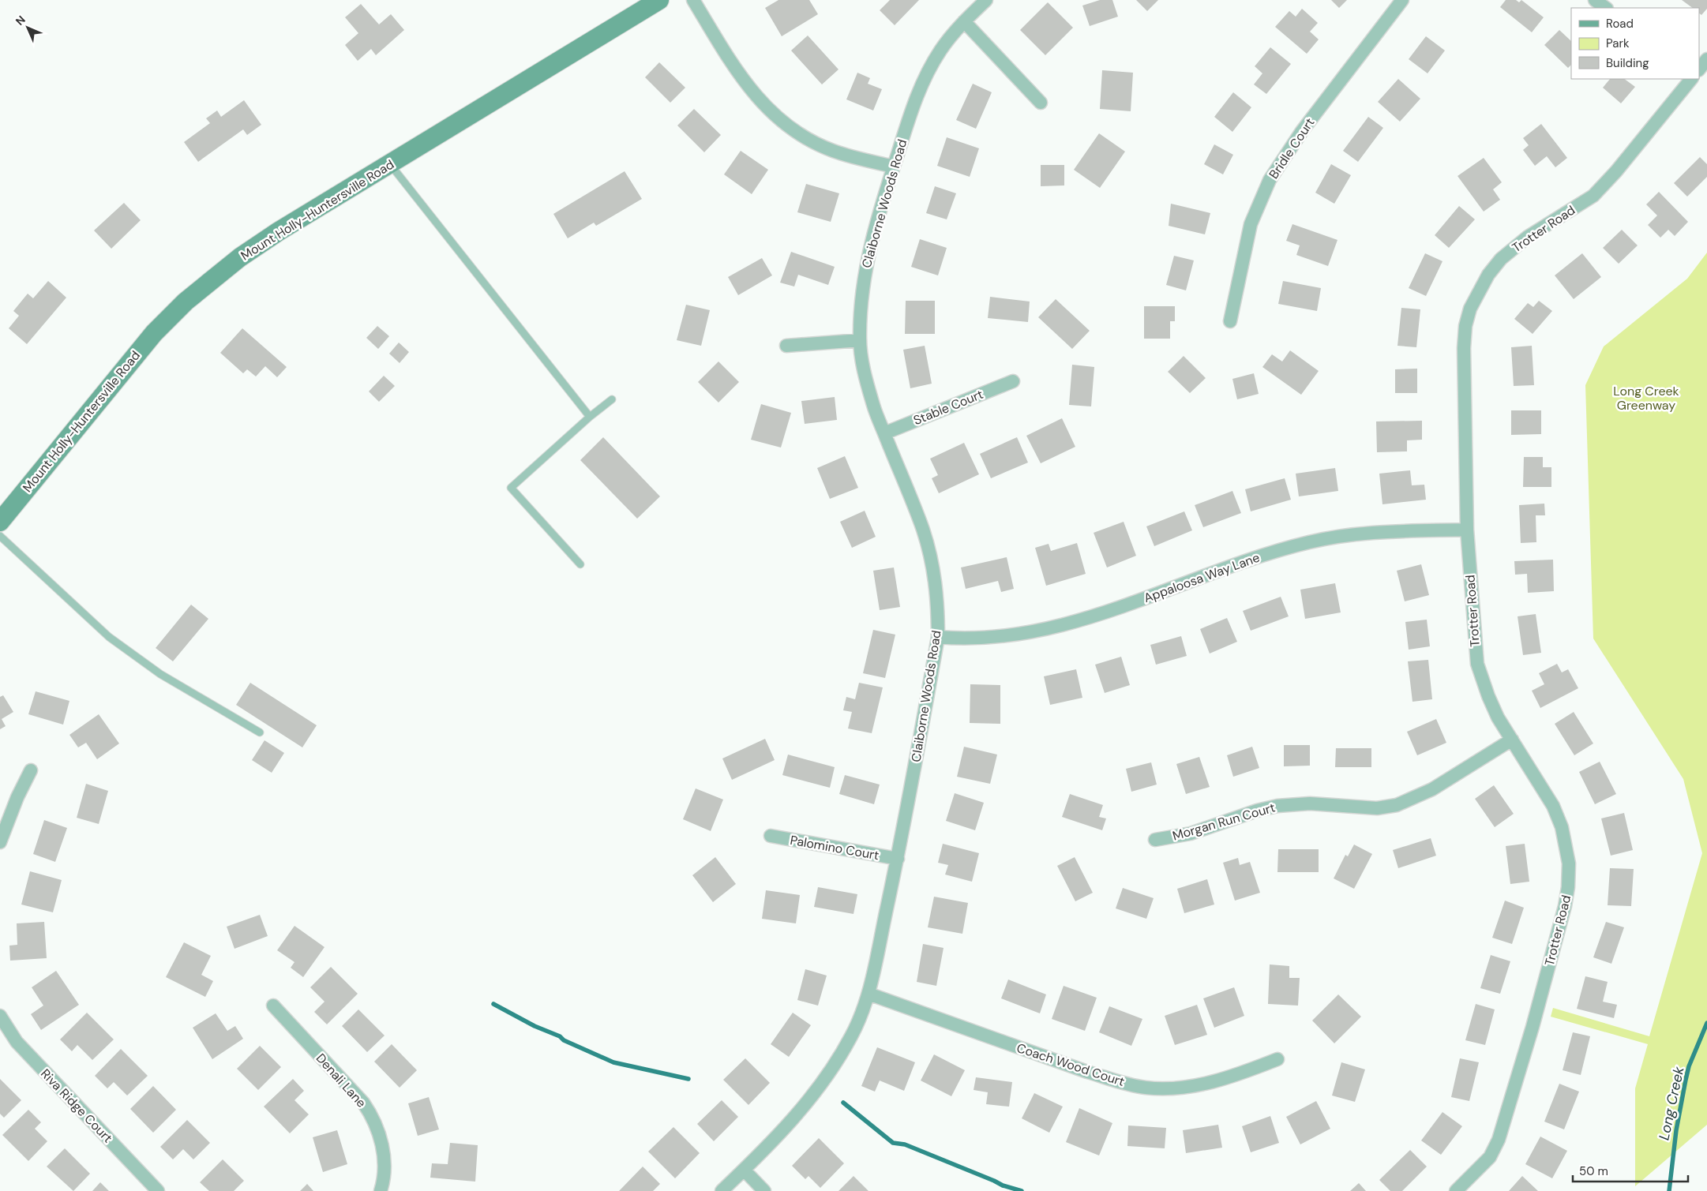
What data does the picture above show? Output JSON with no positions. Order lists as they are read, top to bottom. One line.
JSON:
{"streets":{"main road":["Mount Holly-Huntersville Road"],"street":["Bridle Court","Claiborne Woods Road","Trotter Road","Stable Court","Appaloosa Way Lane","Morgan Run Court","Palomino Court","Coach Wood Court","Denali Lane","Riva Ridge Court"]},"crossings":[["Claiborne Woods Road","Stable Court"],["Claiborne Woods Road","Appaloosa Way Lane"],["Claiborne Woods Road","Palomino Court"],["Claiborne Woods Road","Coach Wood Court"],["Trotter Road","Appaloosa Way Lane"],["Trotter Road","Morgan Run Court"]],"water":["Long Creek"],"parks":["Long Creek Greenway"],"legend":["Road","Park","Building"],"scale_bar":"50 m","north":"top left"}
